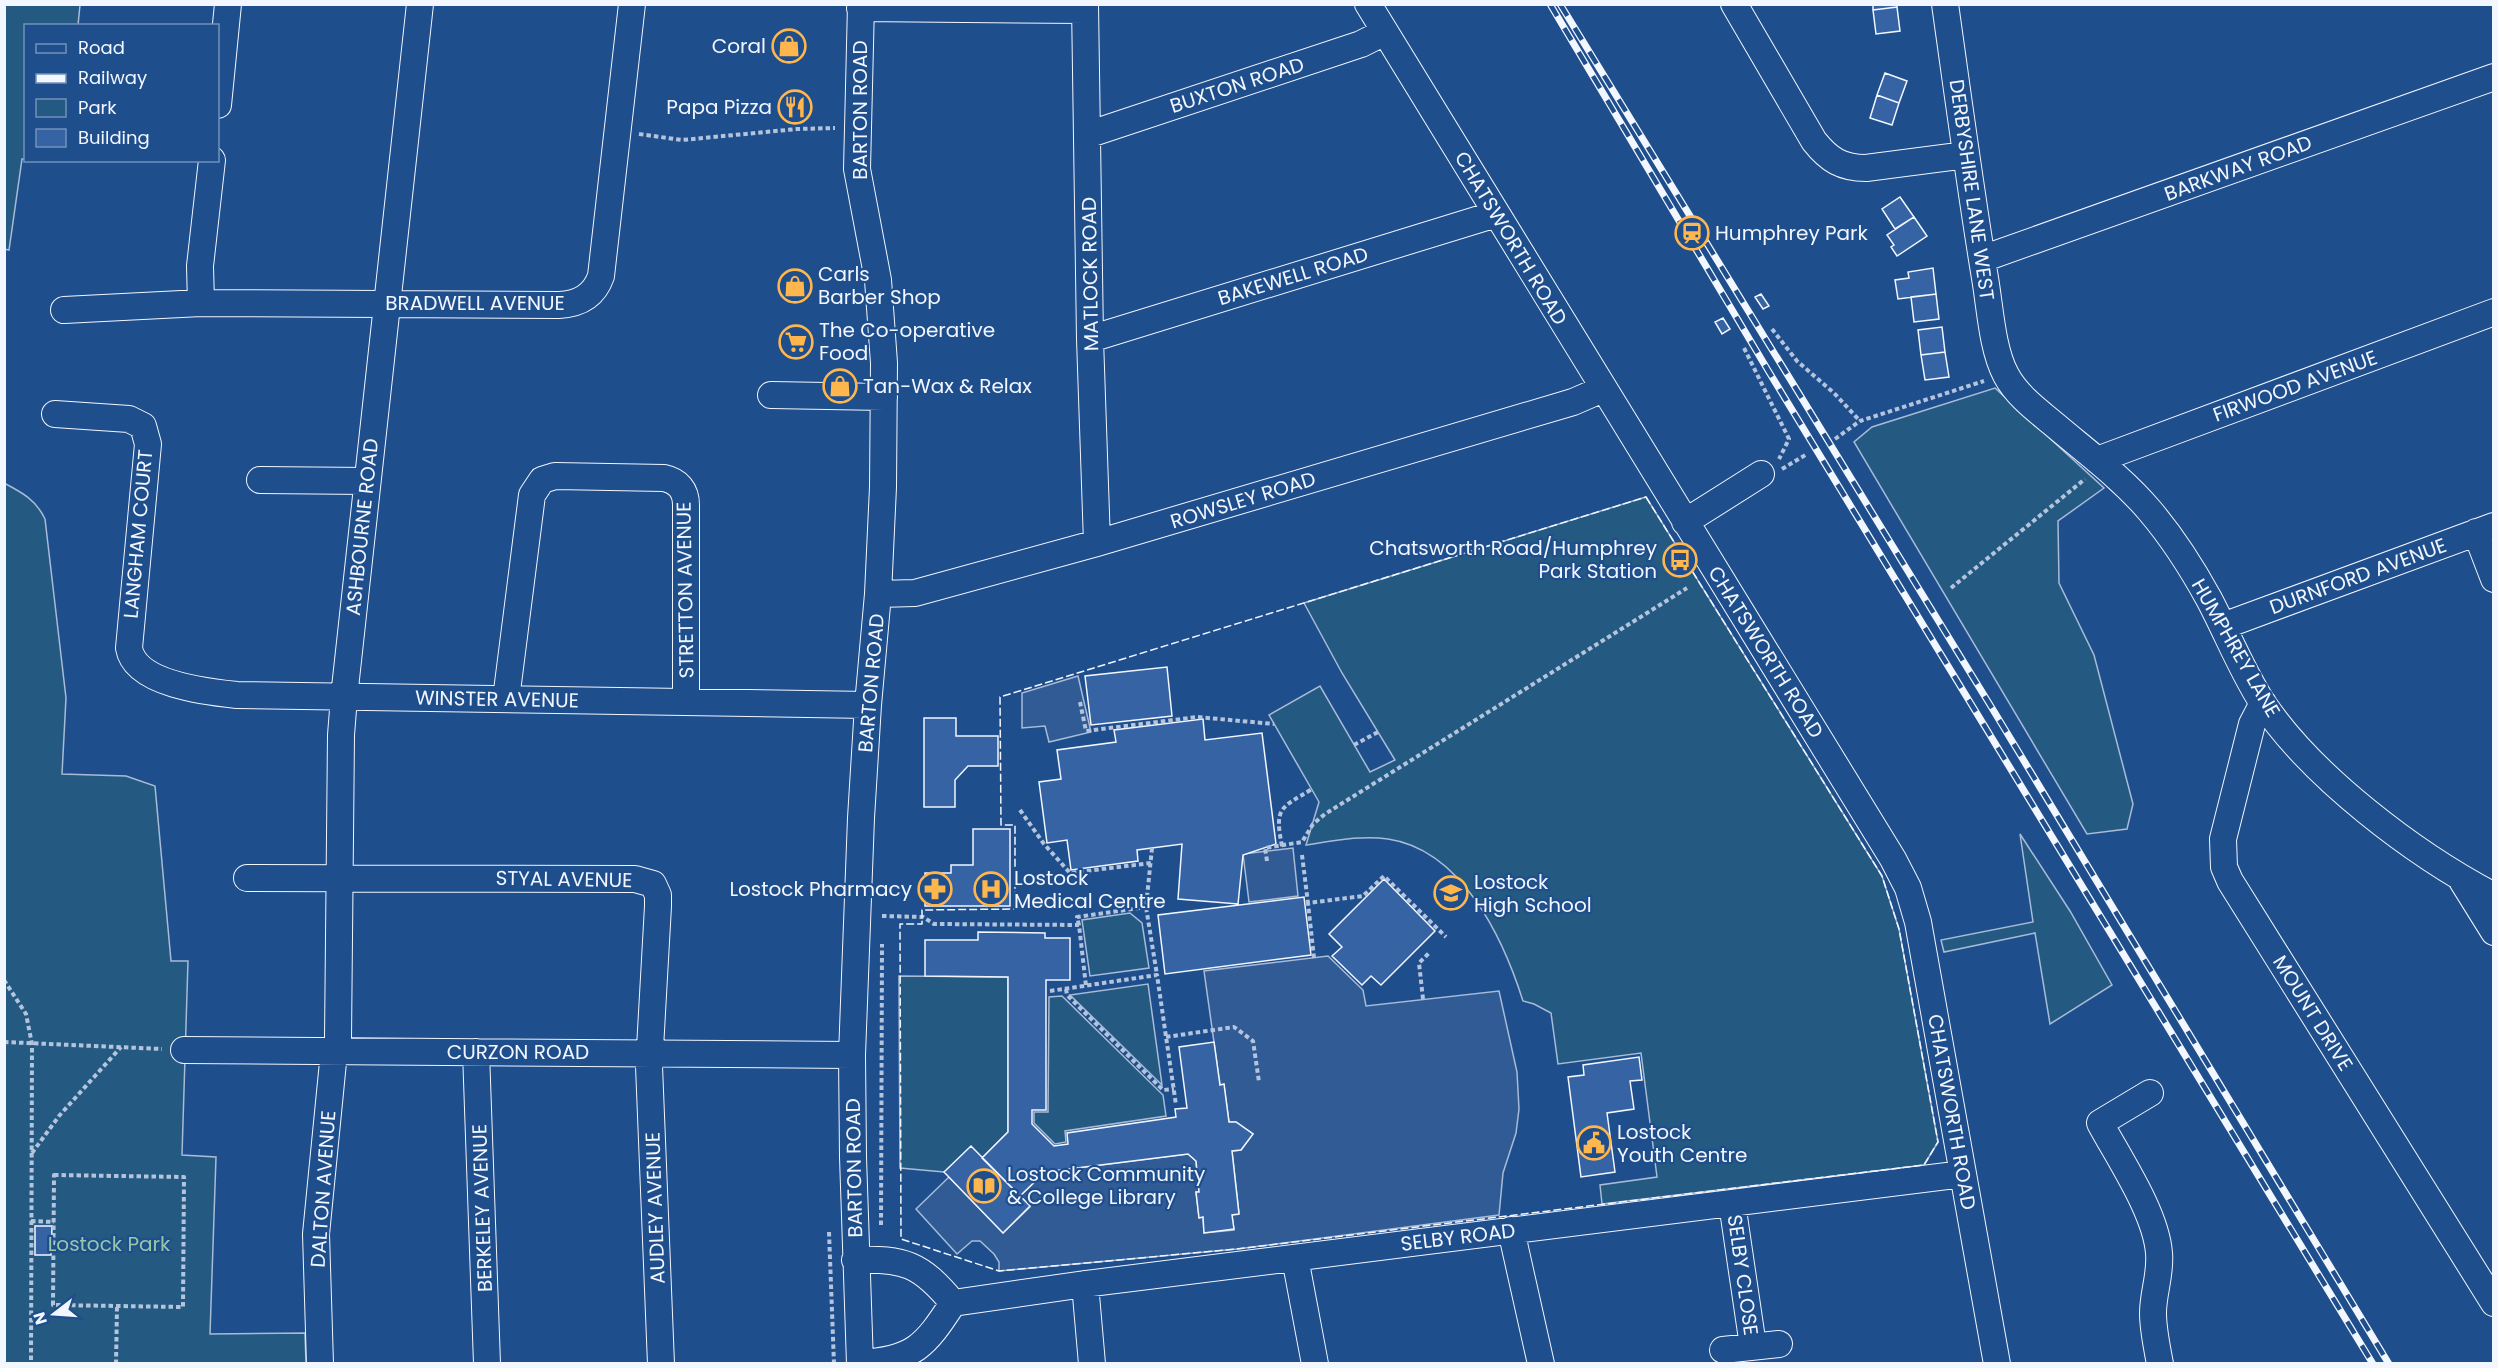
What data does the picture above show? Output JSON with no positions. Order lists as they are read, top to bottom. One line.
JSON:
{"streets":{"street":["BUXTON ROAD","BARTON ROAD","BARKWAY ROAD","DERBYSHIRE LANE WEST","CHATSWORTH ROAD","MATLOCK ROAD","BAKEWELL ROAD","BRADWELL AVENUE","FIRWOOD AVENUE","ROWSLEY ROAD","ASHBOURNE ROAD","LANGHAM COURT","DURNFORD AVENUE","STRETTON AVENUE","HUMPHREY LANE","WINSTER AVENUE","STYAL AVENUE","MOUNT DRIVE","CURZON ROAD","DALTON AVENUE","BERKELEY AVENUE","AUDLEY AVENUE","SELBY ROAD","SELBY CLOSE"]},"crossings":[["BUXTON ROAD","CHATSWORTH ROAD"],["BUXTON ROAD","MATLOCK ROAD"],["BARTON ROAD","ROWSLEY ROAD"],["BARTON ROAD","WINSTER AVENUE"],["BARTON ROAD","CURZON ROAD"],["BARKWAY ROAD","DERBYSHIRE LANE WEST"],["DERBYSHIRE LANE WEST","HUMPHREY LANE"],["CHATSWORTH ROAD","BAKEWELL ROAD"],["CHATSWORTH ROAD","ROWSLEY ROAD"],["CHATSWORTH ROAD","SELBY ROAD"],["MATLOCK ROAD","BAKEWELL ROAD"],["MATLOCK ROAD","ROWSLEY ROAD"],["BRADWELL AVENUE","ASHBOURNE ROAD"],["FIRWOOD AVENUE","HUMPHREY LANE"],["ASHBOURNE ROAD","WINSTER AVENUE"],["ASHBOURNE ROAD","STYAL AVENUE"],["ASHBOURNE ROAD","CURZON ROAD"],["ASHBOURNE ROAD","DALTON AVENUE"],["LANGHAM COURT","WINSTER AVENUE"],["DURNFORD AVENUE","HUMPHREY LANE"],["STRETTON AVENUE","WINSTER AVENUE"],["HUMPHREY LANE","MOUNT DRIVE"],["STYAL AVENUE","CURZON ROAD"],["STYAL AVENUE","AUDLEY AVENUE"],["CURZON ROAD","DALTON AVENUE"],["CURZON ROAD","BERKELEY AVENUE"],["CURZON ROAD","AUDLEY AVENUE"],["SELBY ROAD","SELBY CLOSE"]],"parks":["Lostock Park"],"places":{"shop":["Coral","Carls Barber Shop","Tan-Wax & Relax"],"restaurant":["Papa Pizza"],"station":["Humphrey Park"],"supermarket":["The Co-operative Food"],"bus stop":["Chatsworth Road/Humphrey Park Station"],"pharmacy":["Lostock Pharmacy"],"hospital":["Lostock Medical Centre"],"school or university":["Lostock High School"],"public building":["Lostock Youth Centre"],"library":["Lostock Community & College Library"]},"legend":["Road","Railway","Park","Building"],"north":"left"}
